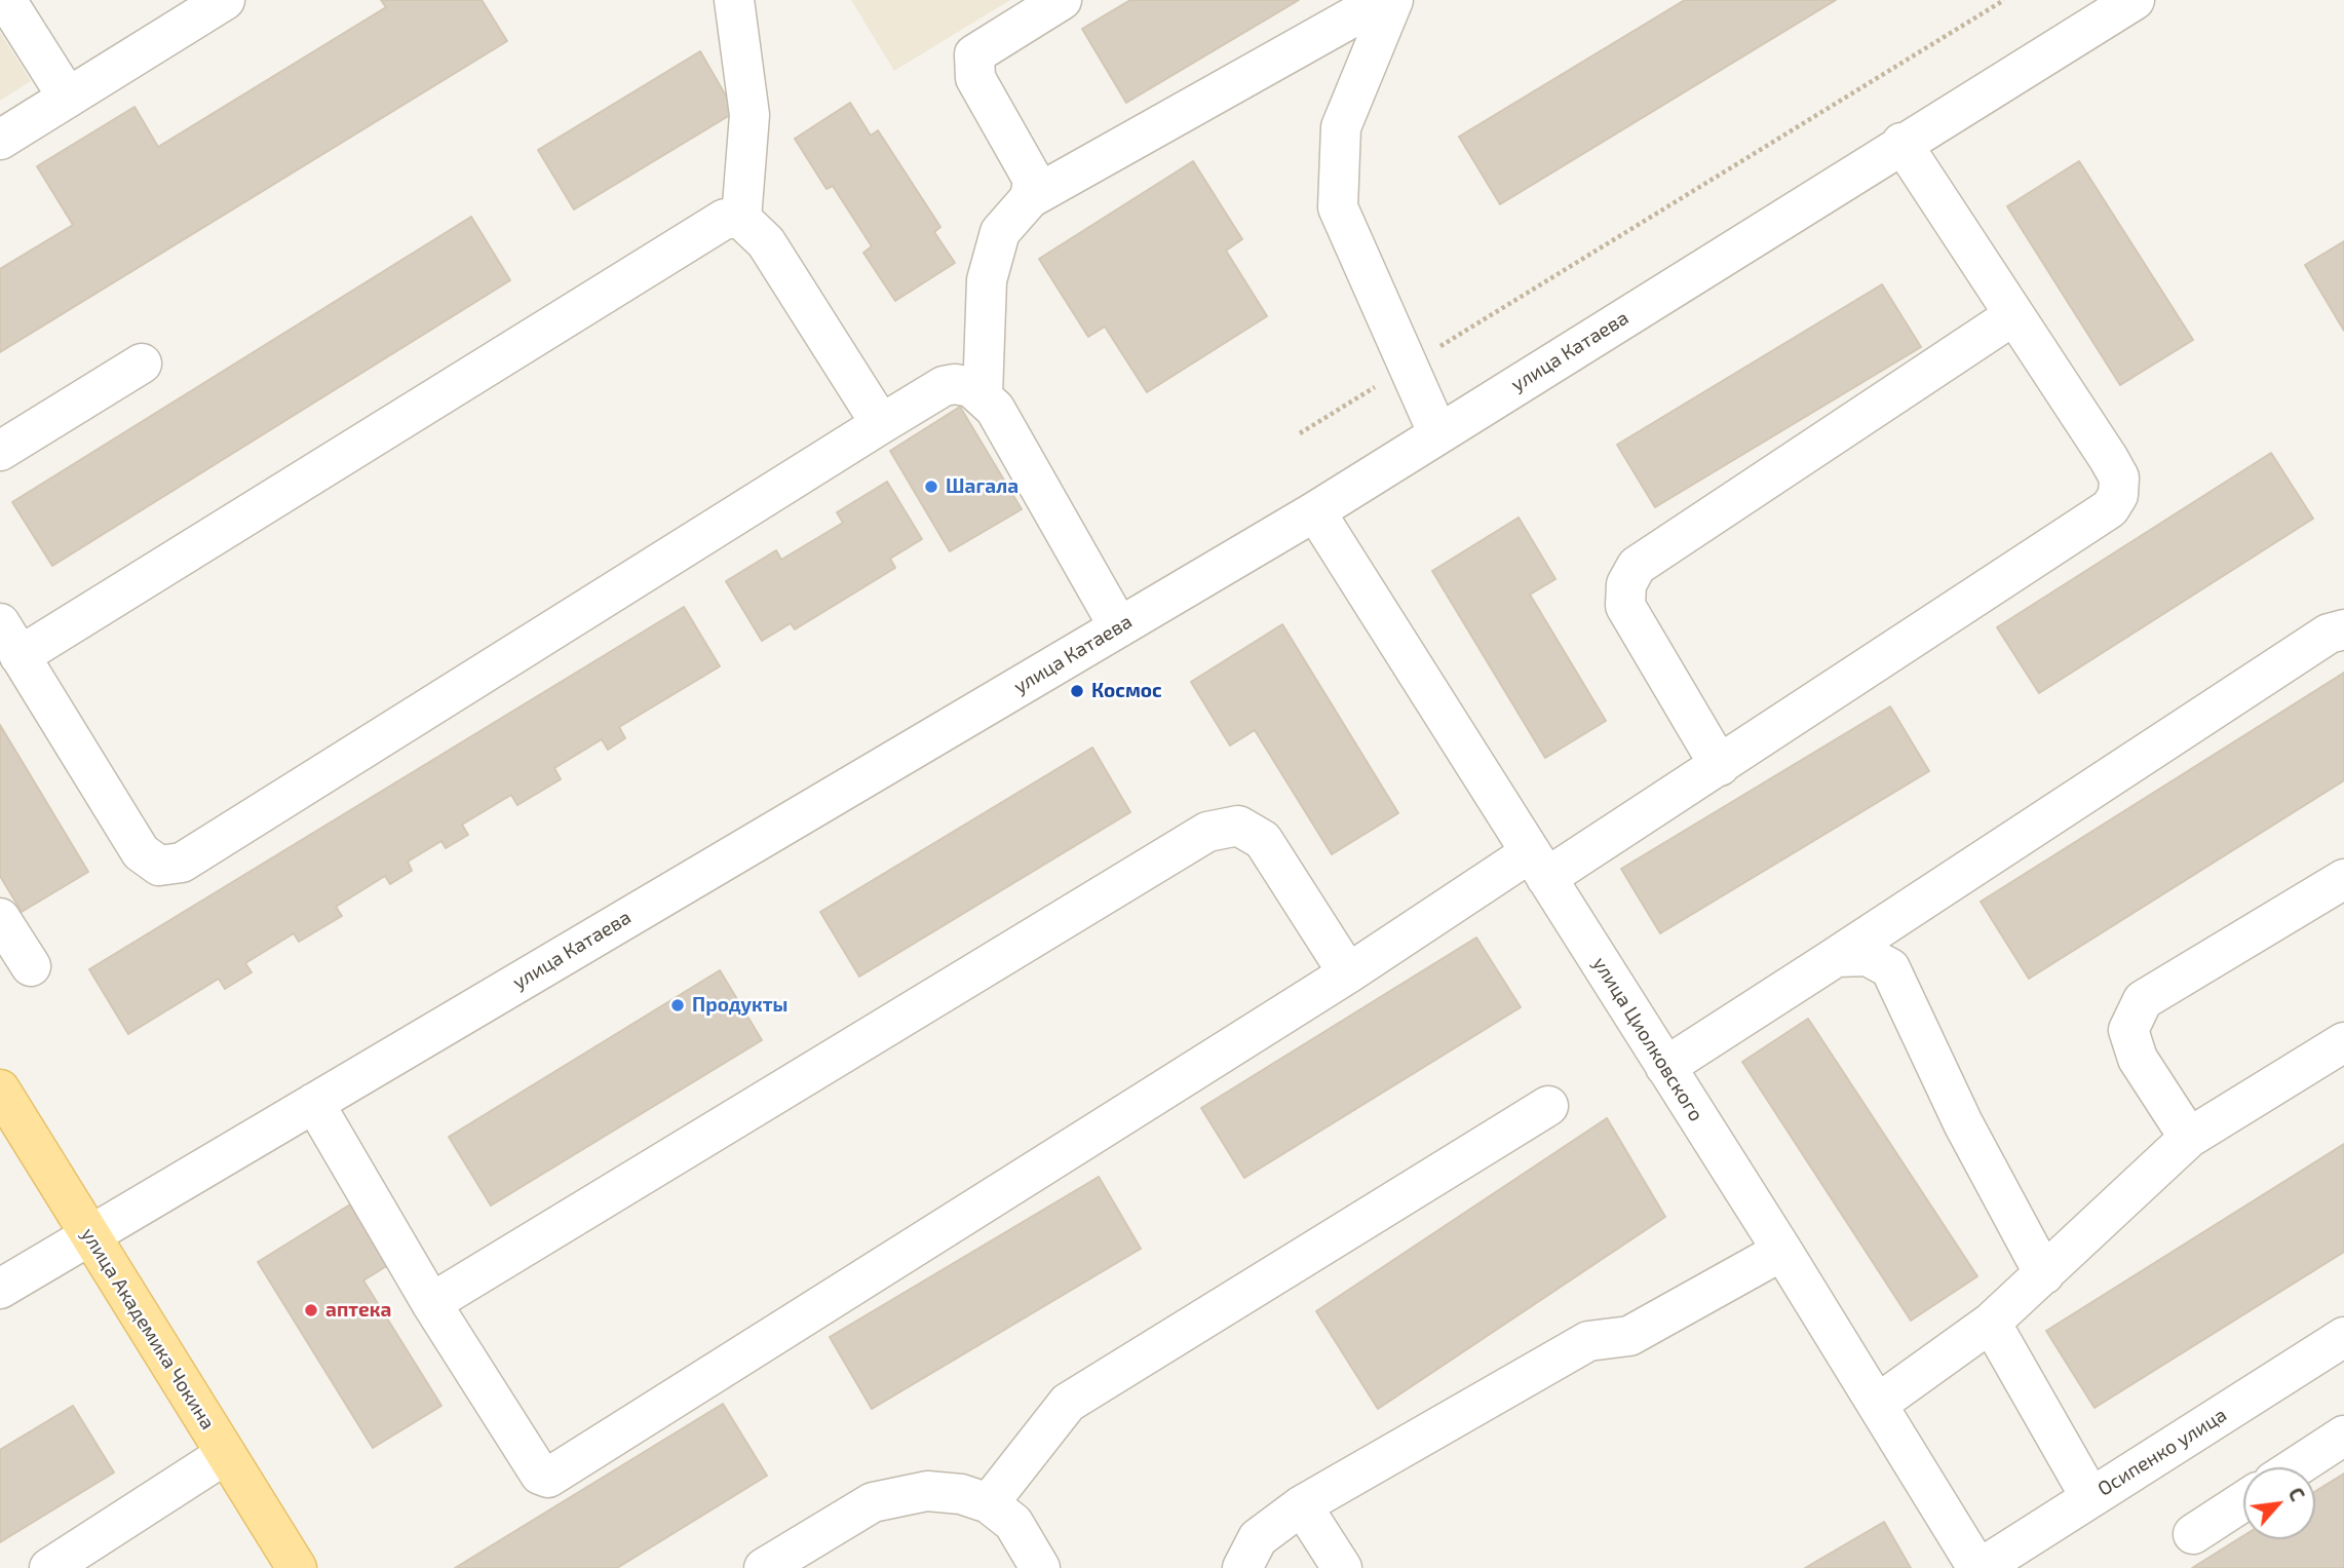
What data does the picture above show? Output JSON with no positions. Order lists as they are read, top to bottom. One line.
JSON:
{"streets":{"main road":["улица Академика Чокина"],"street":["улица Катаева","улица Циолковского","Осипенко улица"]},"crossings":[["улица Катаева","улица Циолковского"],["улица Катаева","улица Академика Чокина"],["улица Циолковского","Осипенко улица"]],"places":["Шагала","Космос","Продукты","аптека"],"north":"top right"}
